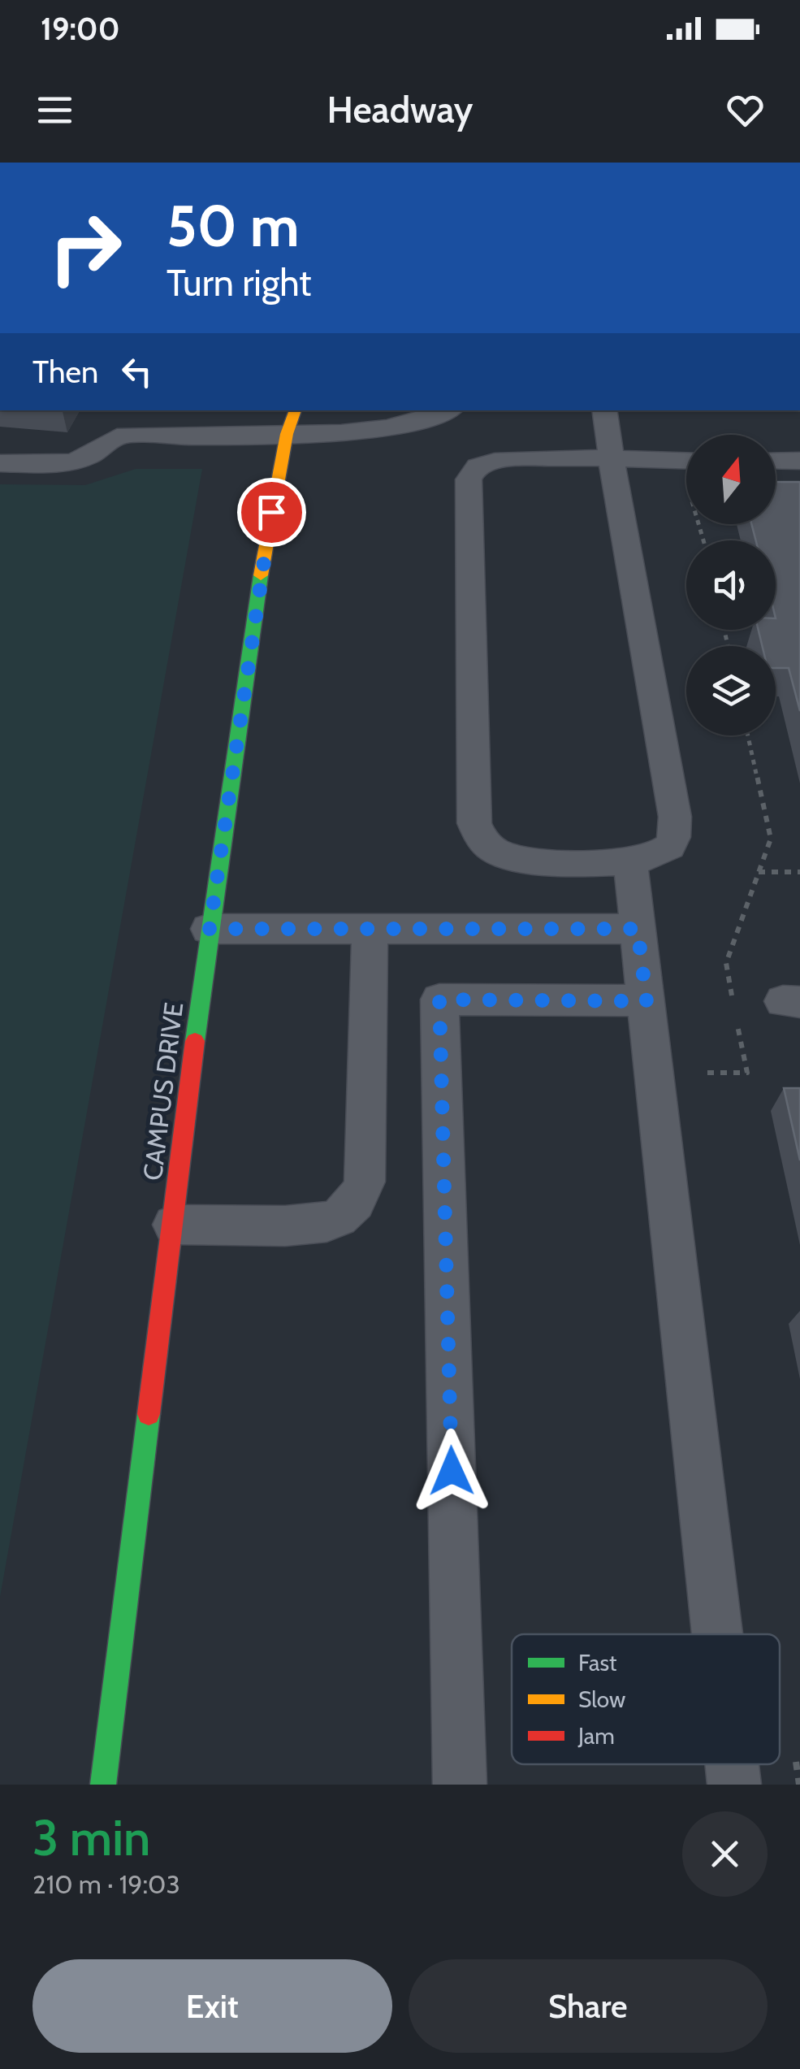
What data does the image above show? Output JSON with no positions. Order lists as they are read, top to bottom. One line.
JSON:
{"streets":{"street":["CAMPUS DRIVE"]},"legend":["Fast","Slow","Jam"],"north":"top","page":{"status":"19:00","header":"Headway","turn":["50 m","Turn right"],"then":"Then","heading":["3 min","210 m · 19:03"],"buttons":["Exit","Share"]}}
